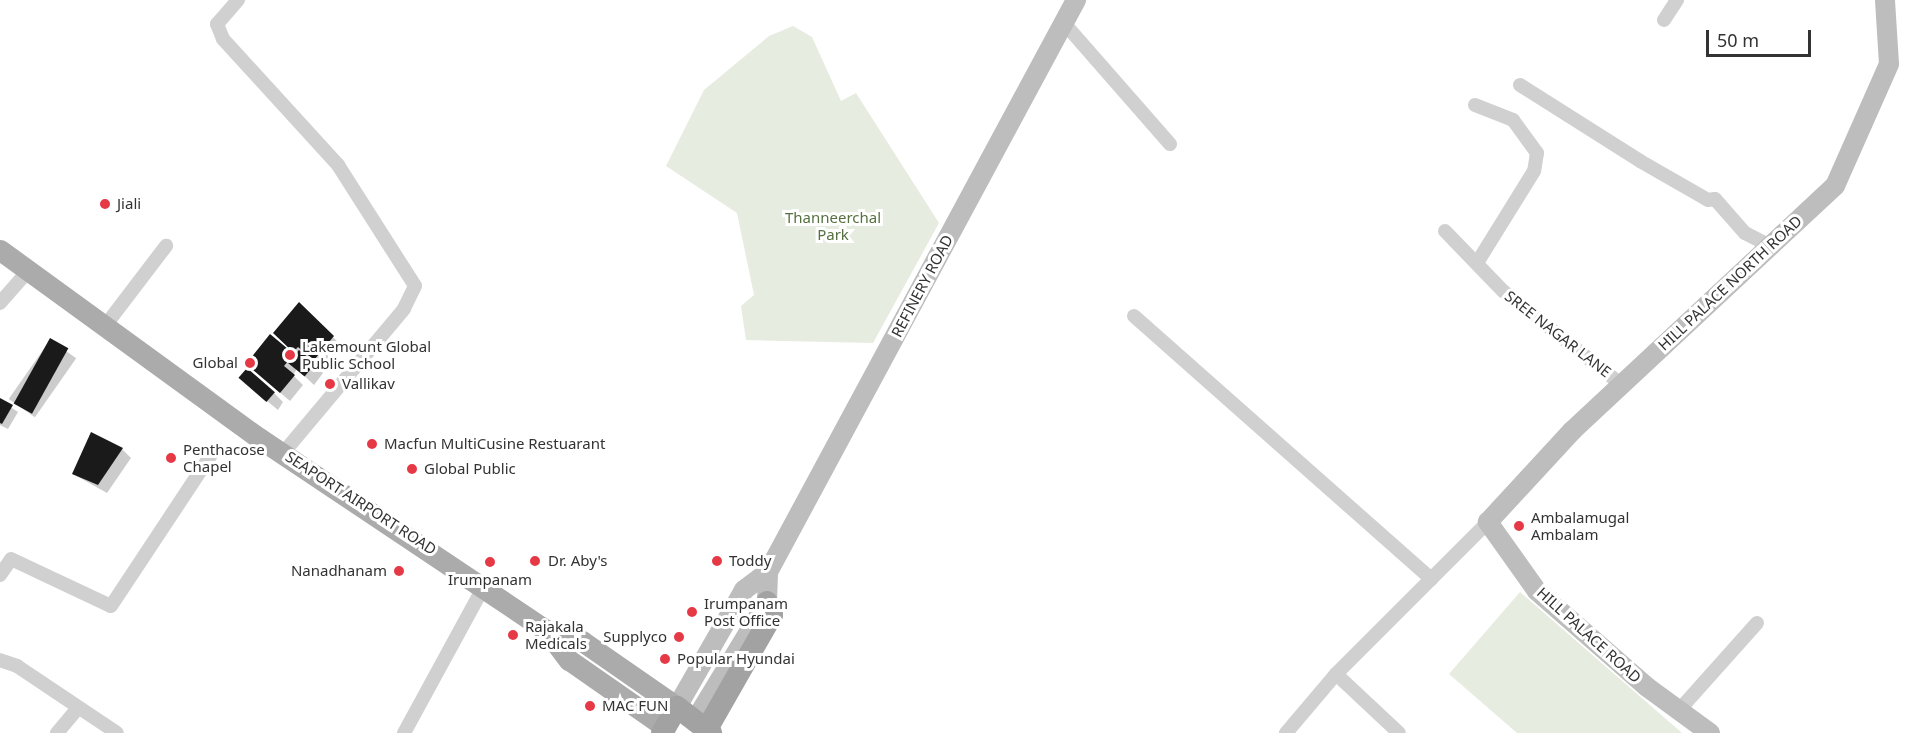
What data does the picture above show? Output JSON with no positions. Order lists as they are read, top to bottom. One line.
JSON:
{"streets":{"highway":["REFINERY ROAD"],"main road":["HILL PALACE NORTH ROAD","SEAPORT AIRPORT ROAD","HILL PALACE ROAD"],"street":["SREE NAGAR LANE"]},"crossings":[["HILL PALACE NORTH ROAD","SREE NAGAR LANE"],["HILL PALACE NORTH ROAD","HILL PALACE ROAD"],["REFINERY ROAD","SEAPORT AIRPORT ROAD"]],"parks":["Thanneerchal Park"],"places":["Jiali","Lakemount Global Public School","Global","Vallikav","Macfun MultiCusine Restuarant","Penthacose Chapel","Global Public","Ambalamugal Ambalam","Dr. Aby's","Toddy","Irumpanam","Nanadhanam","Irumpanam Post Office","Rajakala Medicals","Supplyco","Popular Hyundai","MAC FUN"],"scale_bar":"50 m"}
